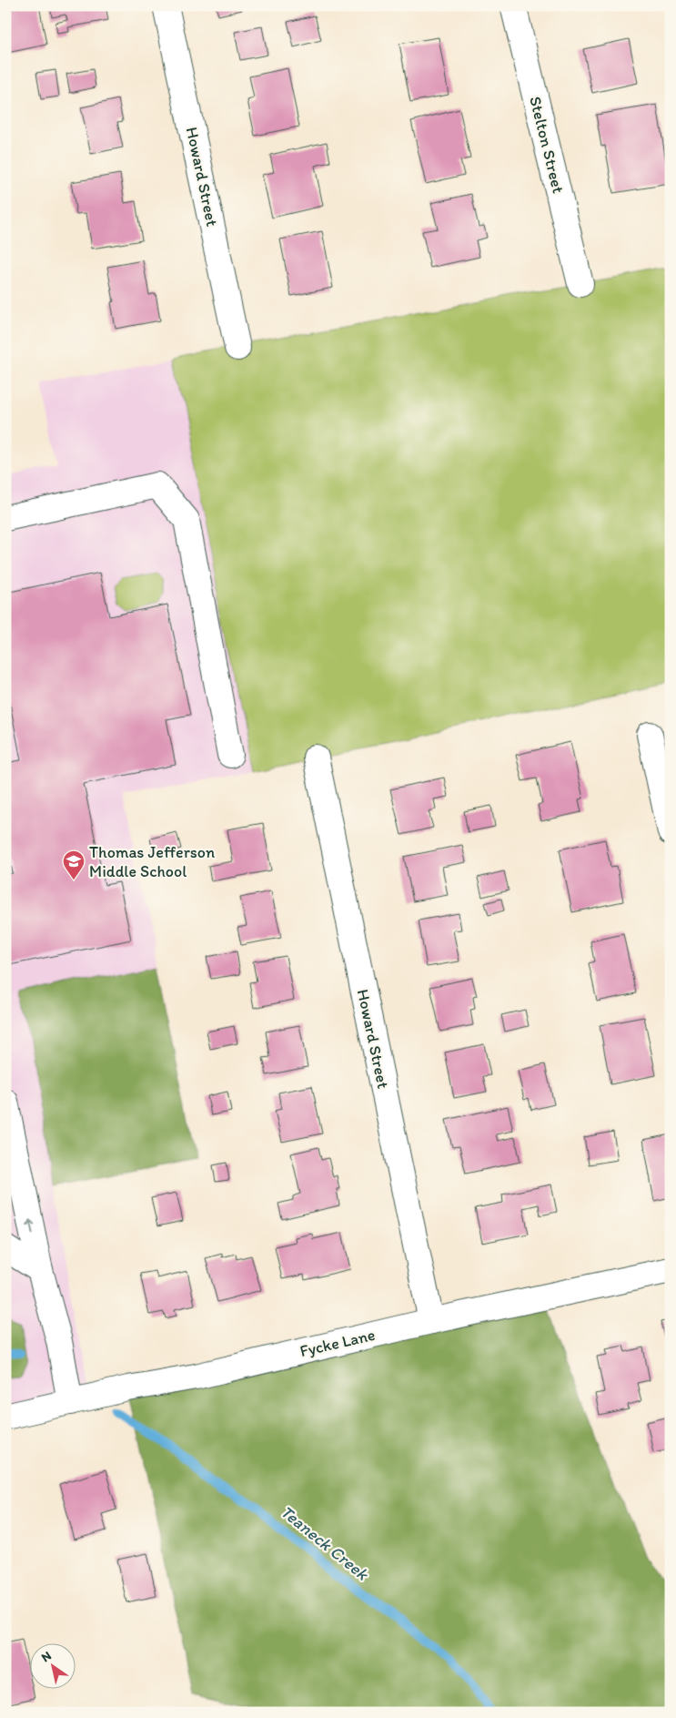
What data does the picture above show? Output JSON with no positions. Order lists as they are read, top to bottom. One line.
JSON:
{"streets":{"street":["Stelton Street","Howard Street","Fycke Lane"]},"crossings":[["Howard Street","Fycke Lane"]],"water":["Teaneck Creek"],"places":{"school or university":["Thomas Jefferson Middle School"]},"north":"top left"}
